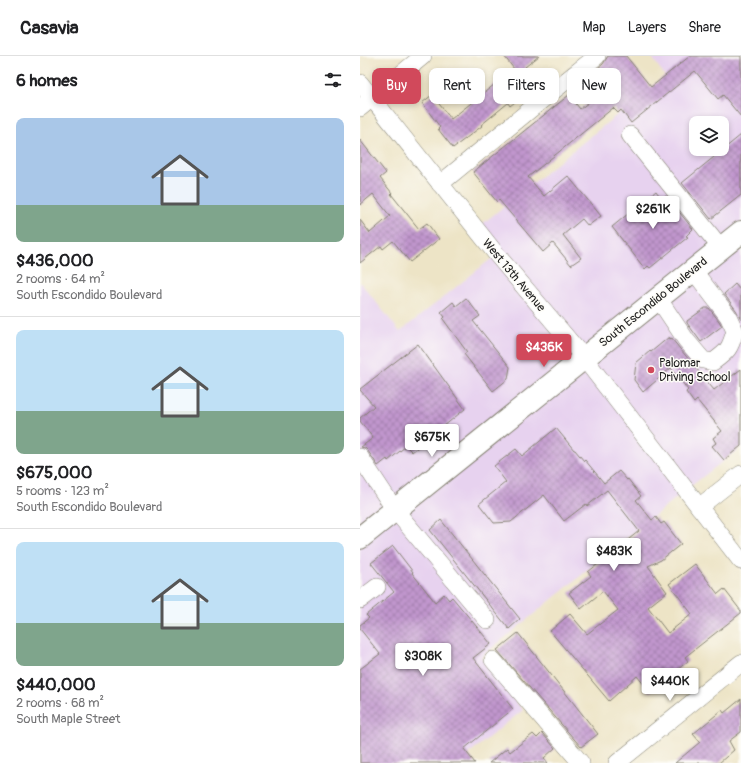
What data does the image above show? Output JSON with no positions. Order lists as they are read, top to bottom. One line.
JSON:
{"streets":{"main road":["South Escondido Boulevard"],"street":["West 13th Avenue"]},"crossings":[["West 13th Avenue","South Escondido Boulevard"]],"places":["Palomar Driving School"],"page":{"header":"Casavia","nav":["Map","Layers","Share"],"heading":"6 homes","chip":["Buy","Rent","Filters","New"],"list":[{"name":"$436,000","note":"2 rooms · 64 m² · South Escondido Boulevard"},{"name":"$675,000","note":"5 rooms · 123 m² · South Escondido Boulevard"},{"name":"$440,000","note":"2 rooms · 68 m² · South Maple Street"}],"price":["$261K","$436K","$675K","$483K","$308K","$440K"]}}
